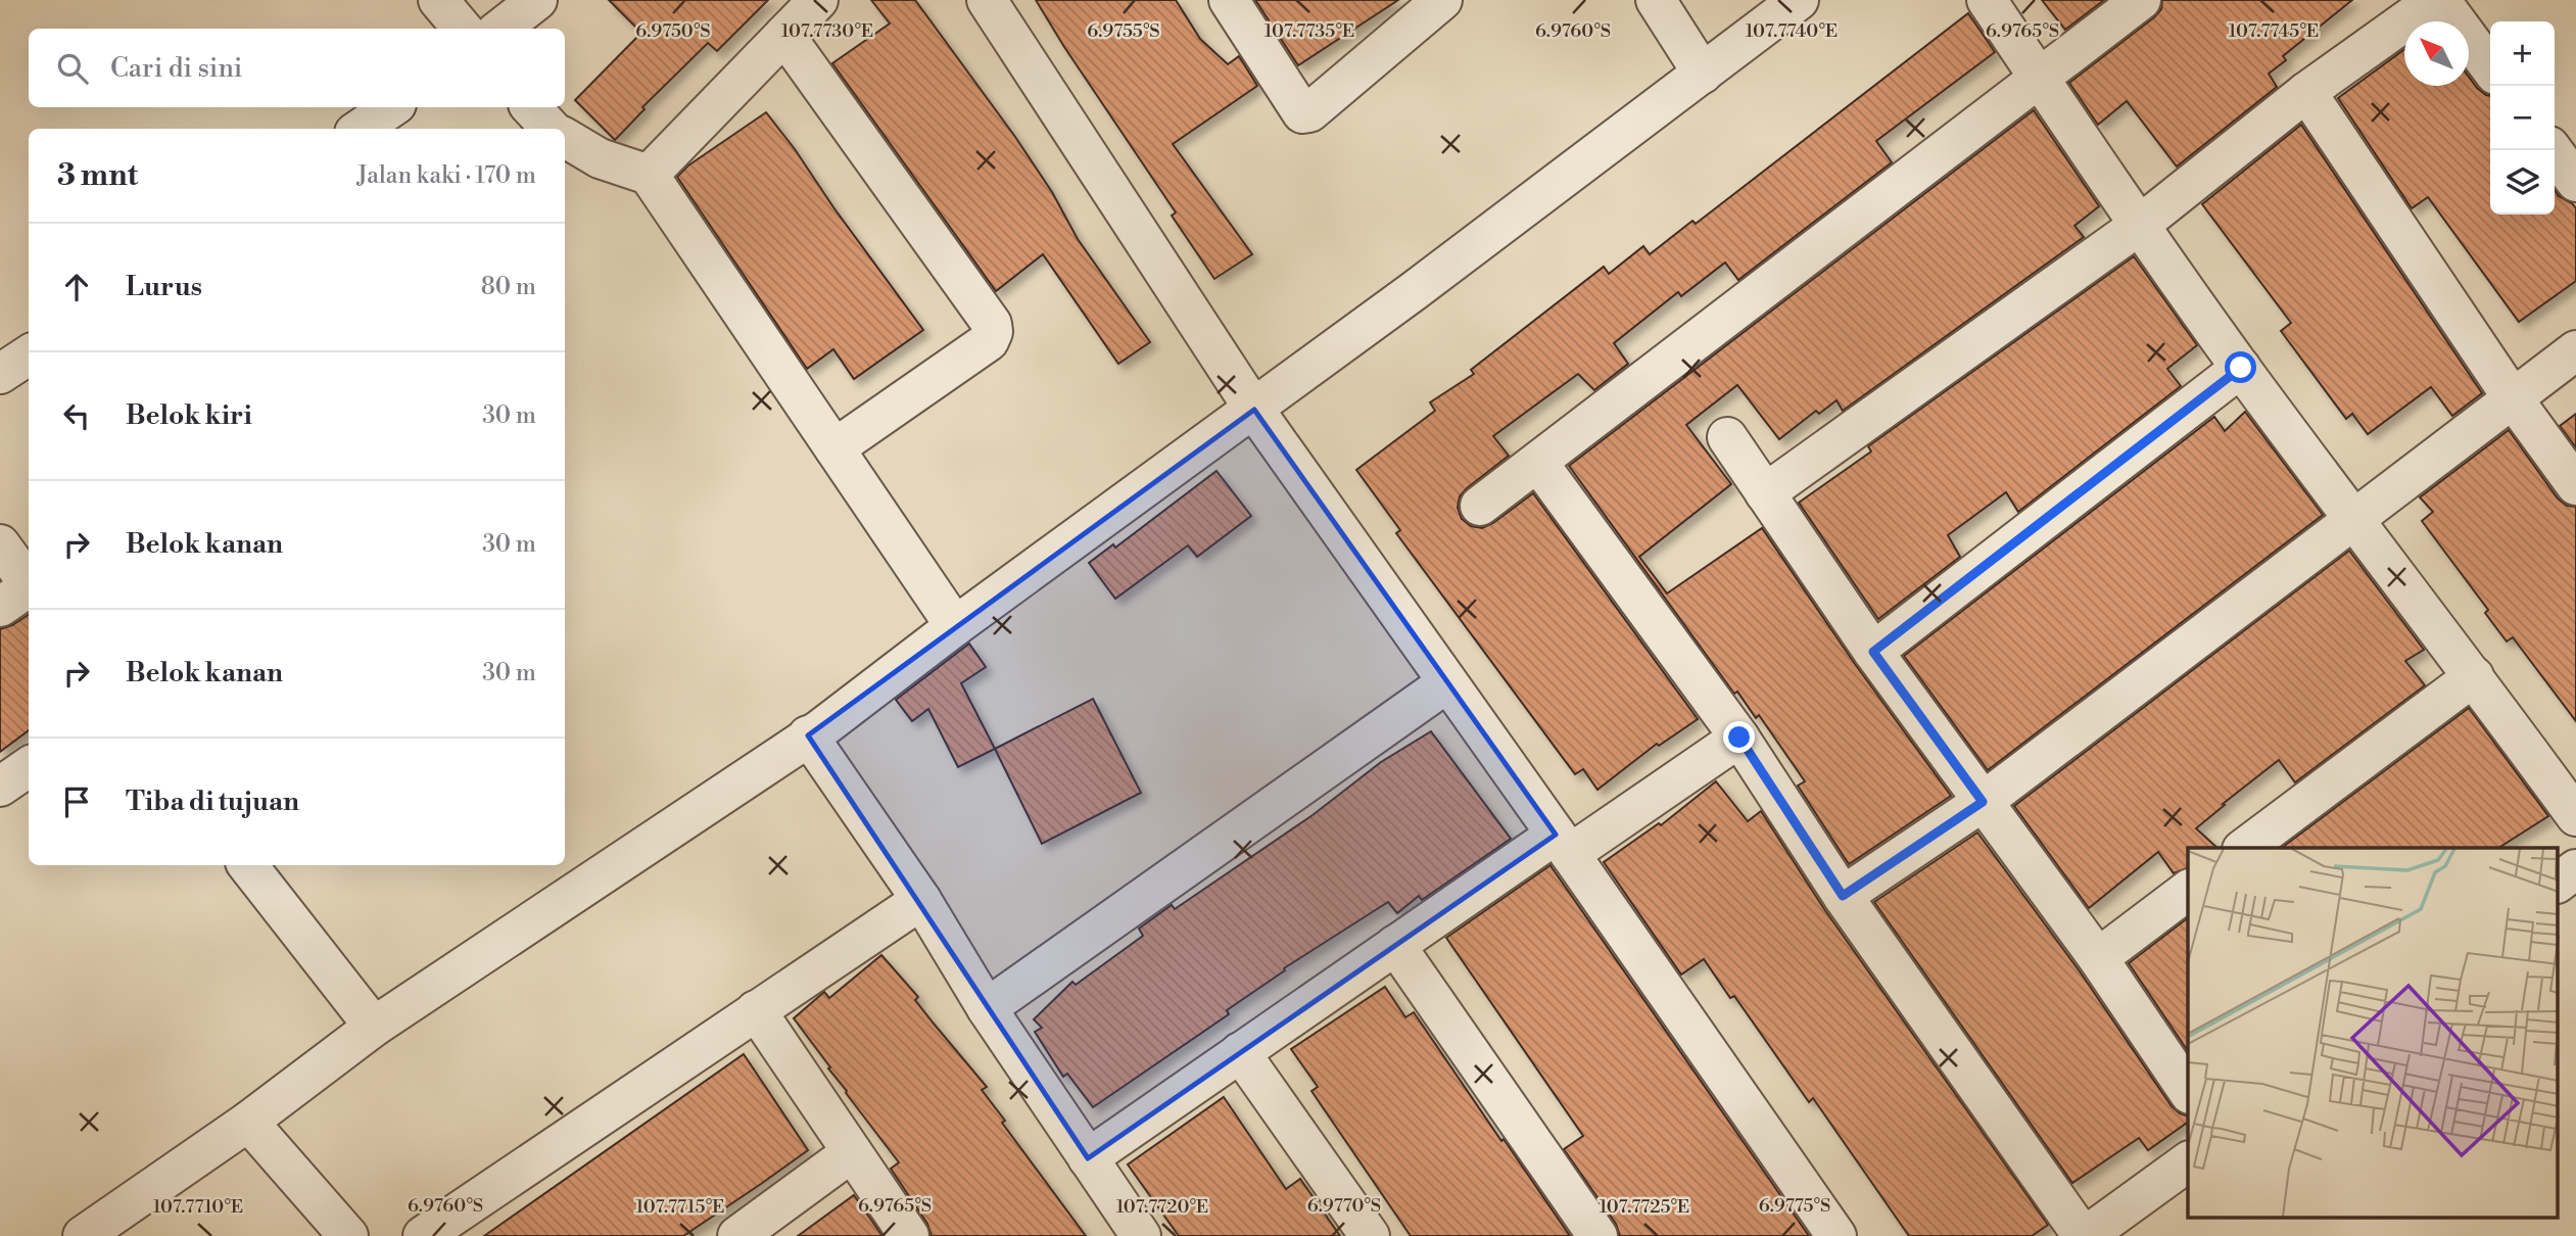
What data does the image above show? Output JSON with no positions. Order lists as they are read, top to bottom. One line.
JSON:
{"north":"top left","page":{"map_buttons":["+","−"],"search":"Cari di sini","heading":["3 mnt","Jalan kaki · 170 m"],"list":[["Lurus","80 m"],["Belok kiri","30 m"],["Belok kanan","30 m"],["Belok kanan","30 m"],"Tiba di tujuan"]},"coordinates":["107.7730°E","107.7735°E","107.7740°E","107.7745°E","6.9750°S","6.9755°S","6.9760°S","6.9765°S","6.9770°S","6.9775°S","107.7710°E","107.7715°E","107.7720°E","107.7725°E"]}
